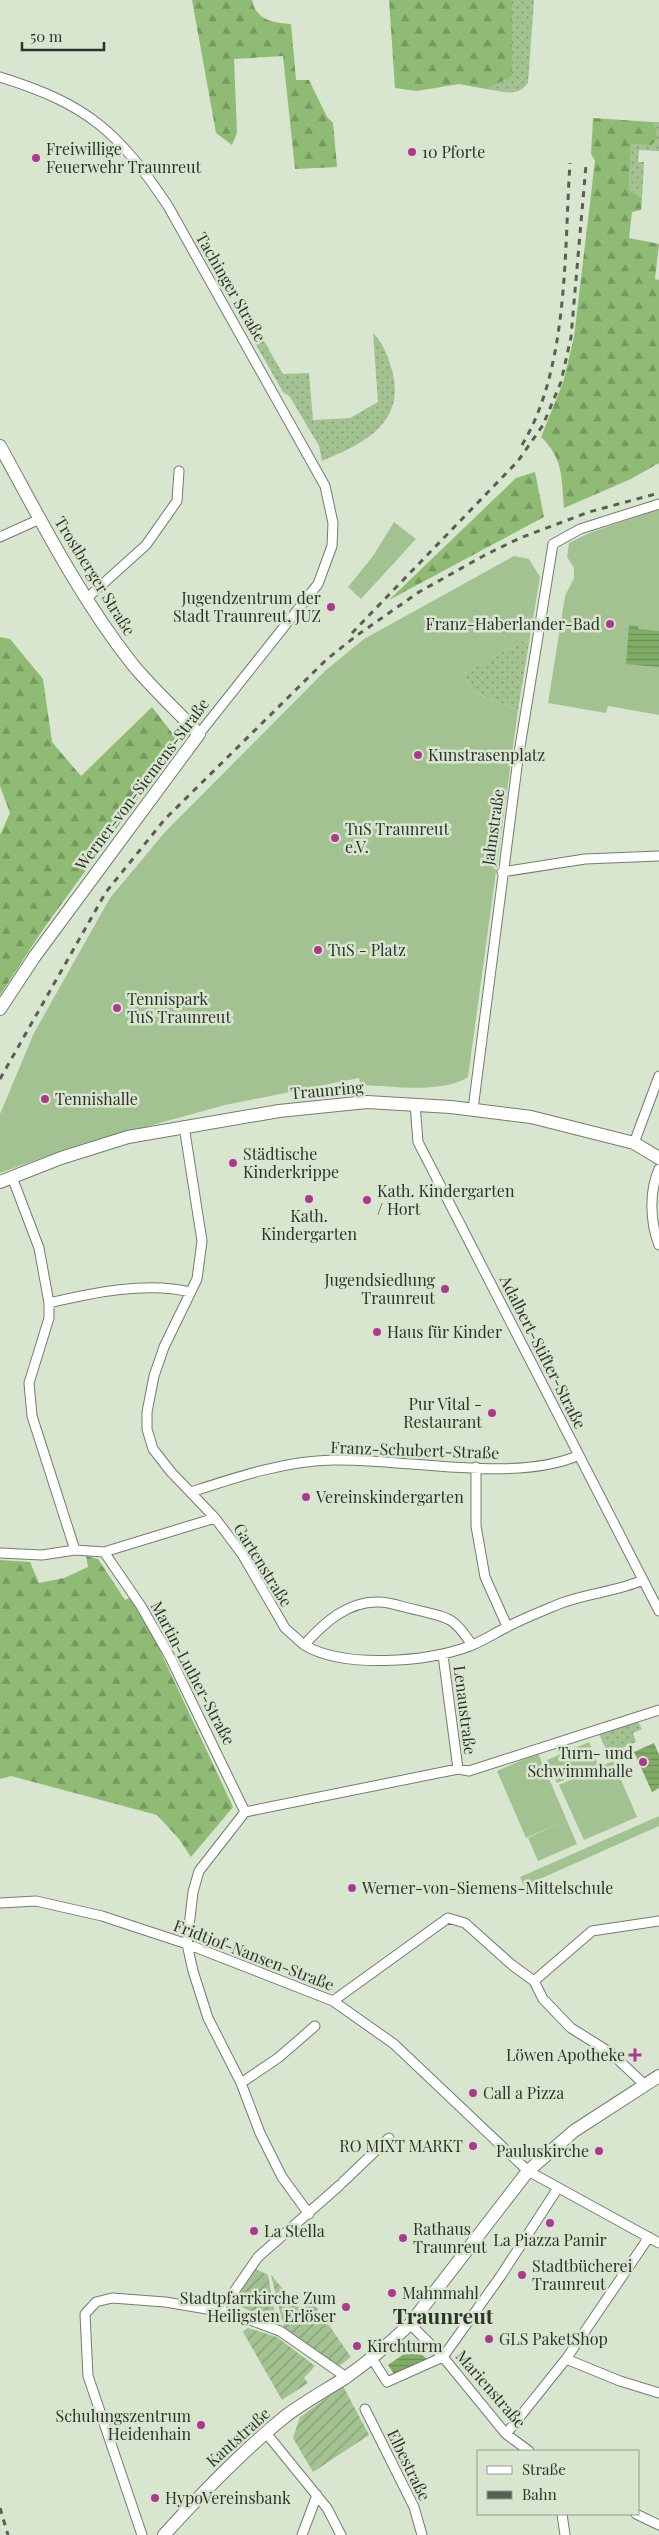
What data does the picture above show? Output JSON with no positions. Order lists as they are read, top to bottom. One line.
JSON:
{"streets":{"street":["Tachinger Straße","Trostberger Straße","Werner-von-Siemens-Straße","Jahnstraße","Traunring","Adalbert-Stifter-Straße","Franz-Schubert-Straße","Gartenstraße","Martin-Luther-Straße","Lenaustraße","Fridtjof-Nansen-Straße","Marienstraße","Kantstraße","Elbestraße"]},"crossings":[["Tachinger Straße","Werner-von-Siemens-Straße"],["Trostberger Straße","Werner-von-Siemens-Straße"],["Jahnstraße","Traunring"],["Traunring","Adalbert-Stifter-Straße"],["Adalbert-Stifter-Straße","Franz-Schubert-Straße"],["Adalbert-Stifter-Straße","Gartenstraße"],["Gartenstraße","Martin-Luther-Straße"],["Gartenstraße","Lenaustraße"],["Fridtjof-Nansen-Straße","Kantstraße"],["Marienstraße","Kantstraße"]],"districts":["Traunreut"],"places":{"other":["10 Pforte","Freiwillige Feuerwehr Traunreut","Jugendzentrum der Stadt Traunreut, JUZ","Franz-Haberlander-Bad","Kunstrasenplatz","TuS Traunreut e.V.","TuS - Platz","Tennispark TuS Traunreut","Tennishalle","Städtische Kinderkrippe","Kath. Kindergarten","Kath. Kindergarten / Hort","Jugendsiedlung Traunreut","Haus für Kinder","Pur Vital - Restaurant","Vereinskindergarten","Turn- und Schwimmhalle","Werner-von-Siemens-Mittelschule","Call a Pizza","RO MIXT MARKT","Pauluskirche","La Piazza Pamir","La Stella","Rathaus Traunreut","Stadtbücherei Traunreut","Mahnmahl","Stadtpfarrkirche Zum Heiligsten Erlöser","GLS PaketShop","Kirchturm","Schulungszentrum Heidenhain","HypoVereinsbank"],"health":["Löwen Apotheke"]},"legend":["Straße","Bahn"],"scale_bar":"50 m"}
